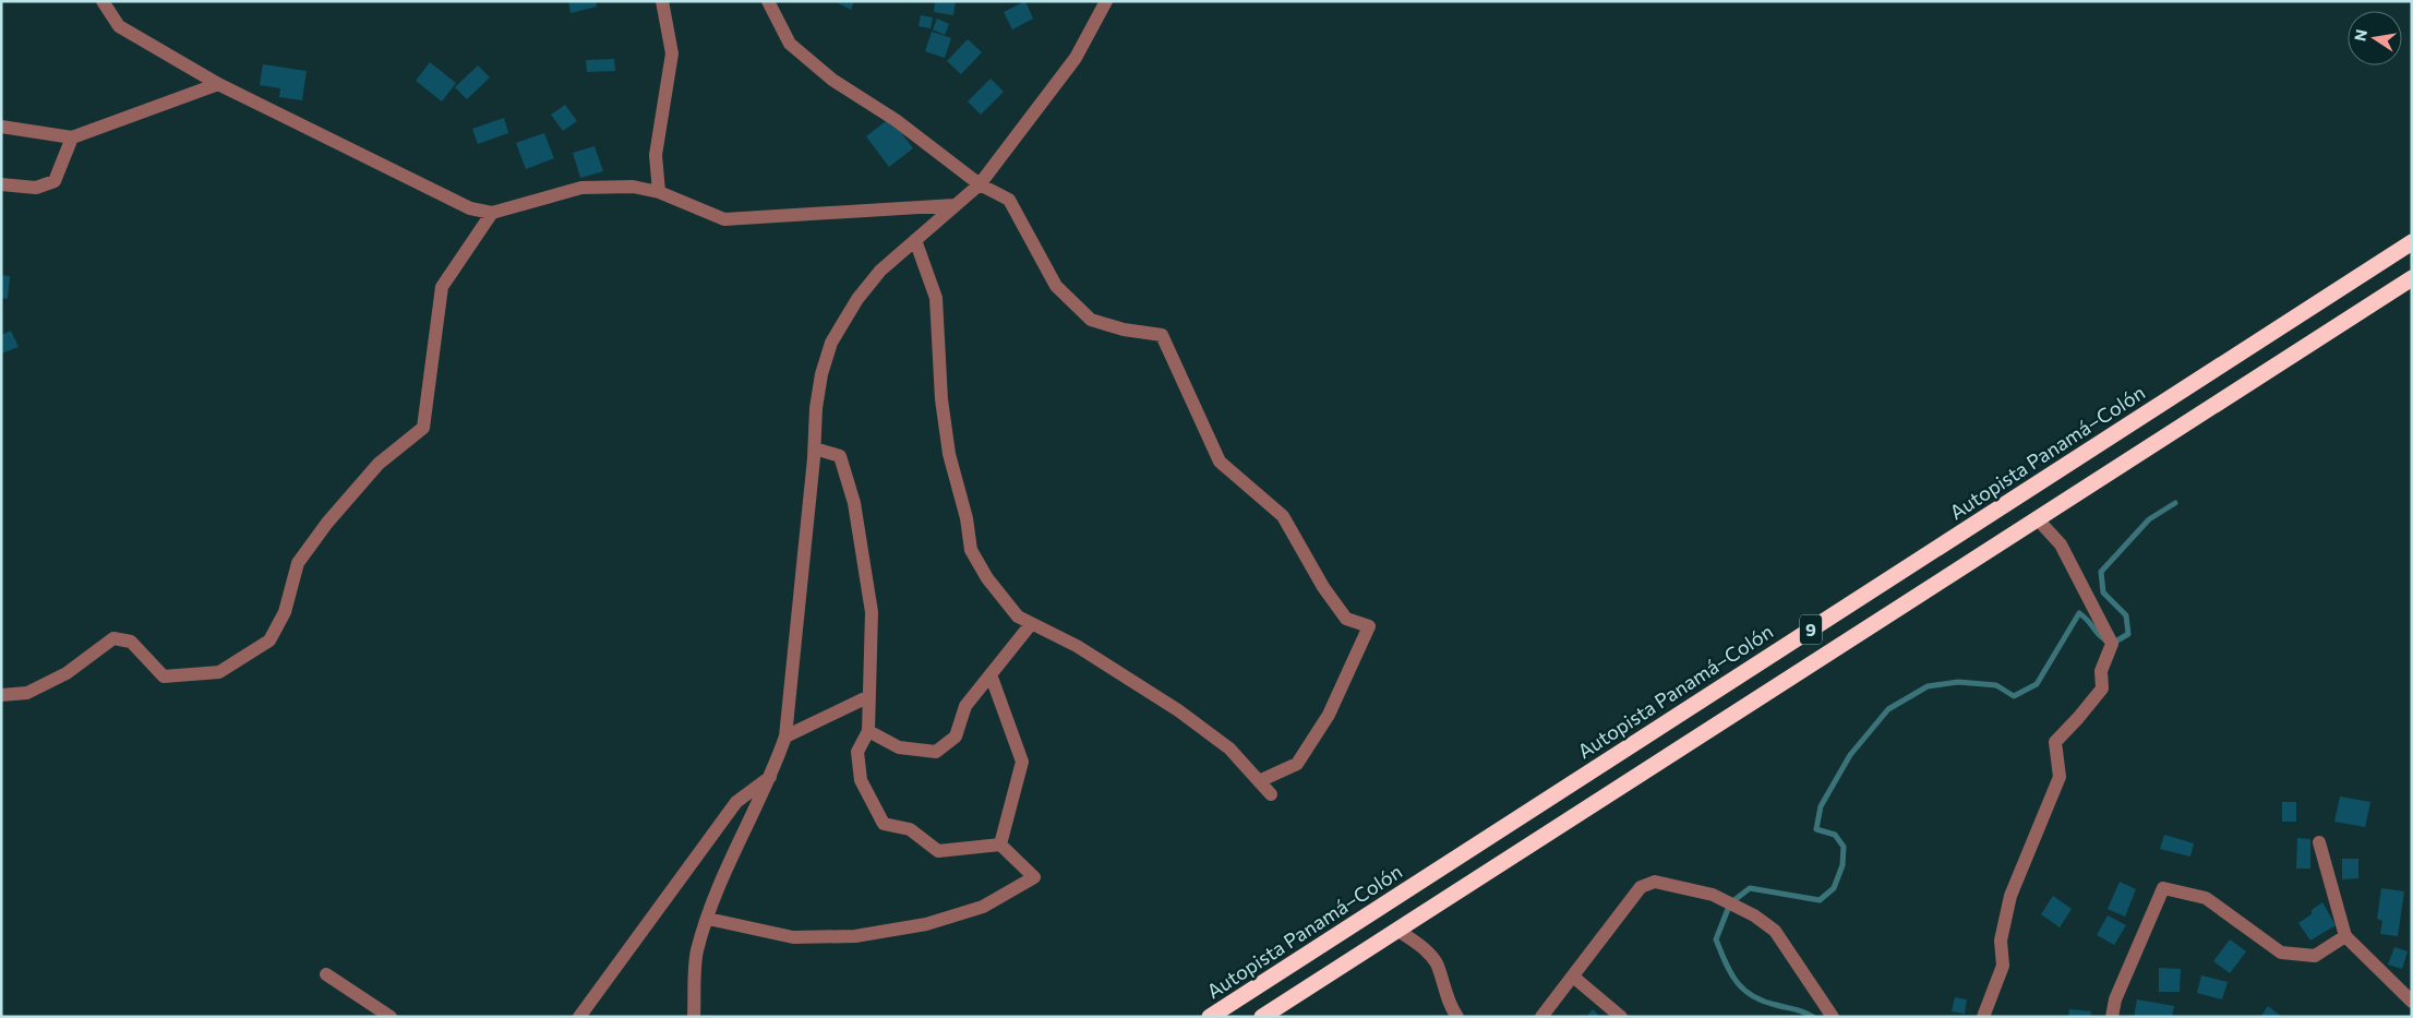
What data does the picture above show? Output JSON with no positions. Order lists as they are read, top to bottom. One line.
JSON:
{"streets":{"highway":["Autopista Panamá–Colón","9"]},"north":"left"}
